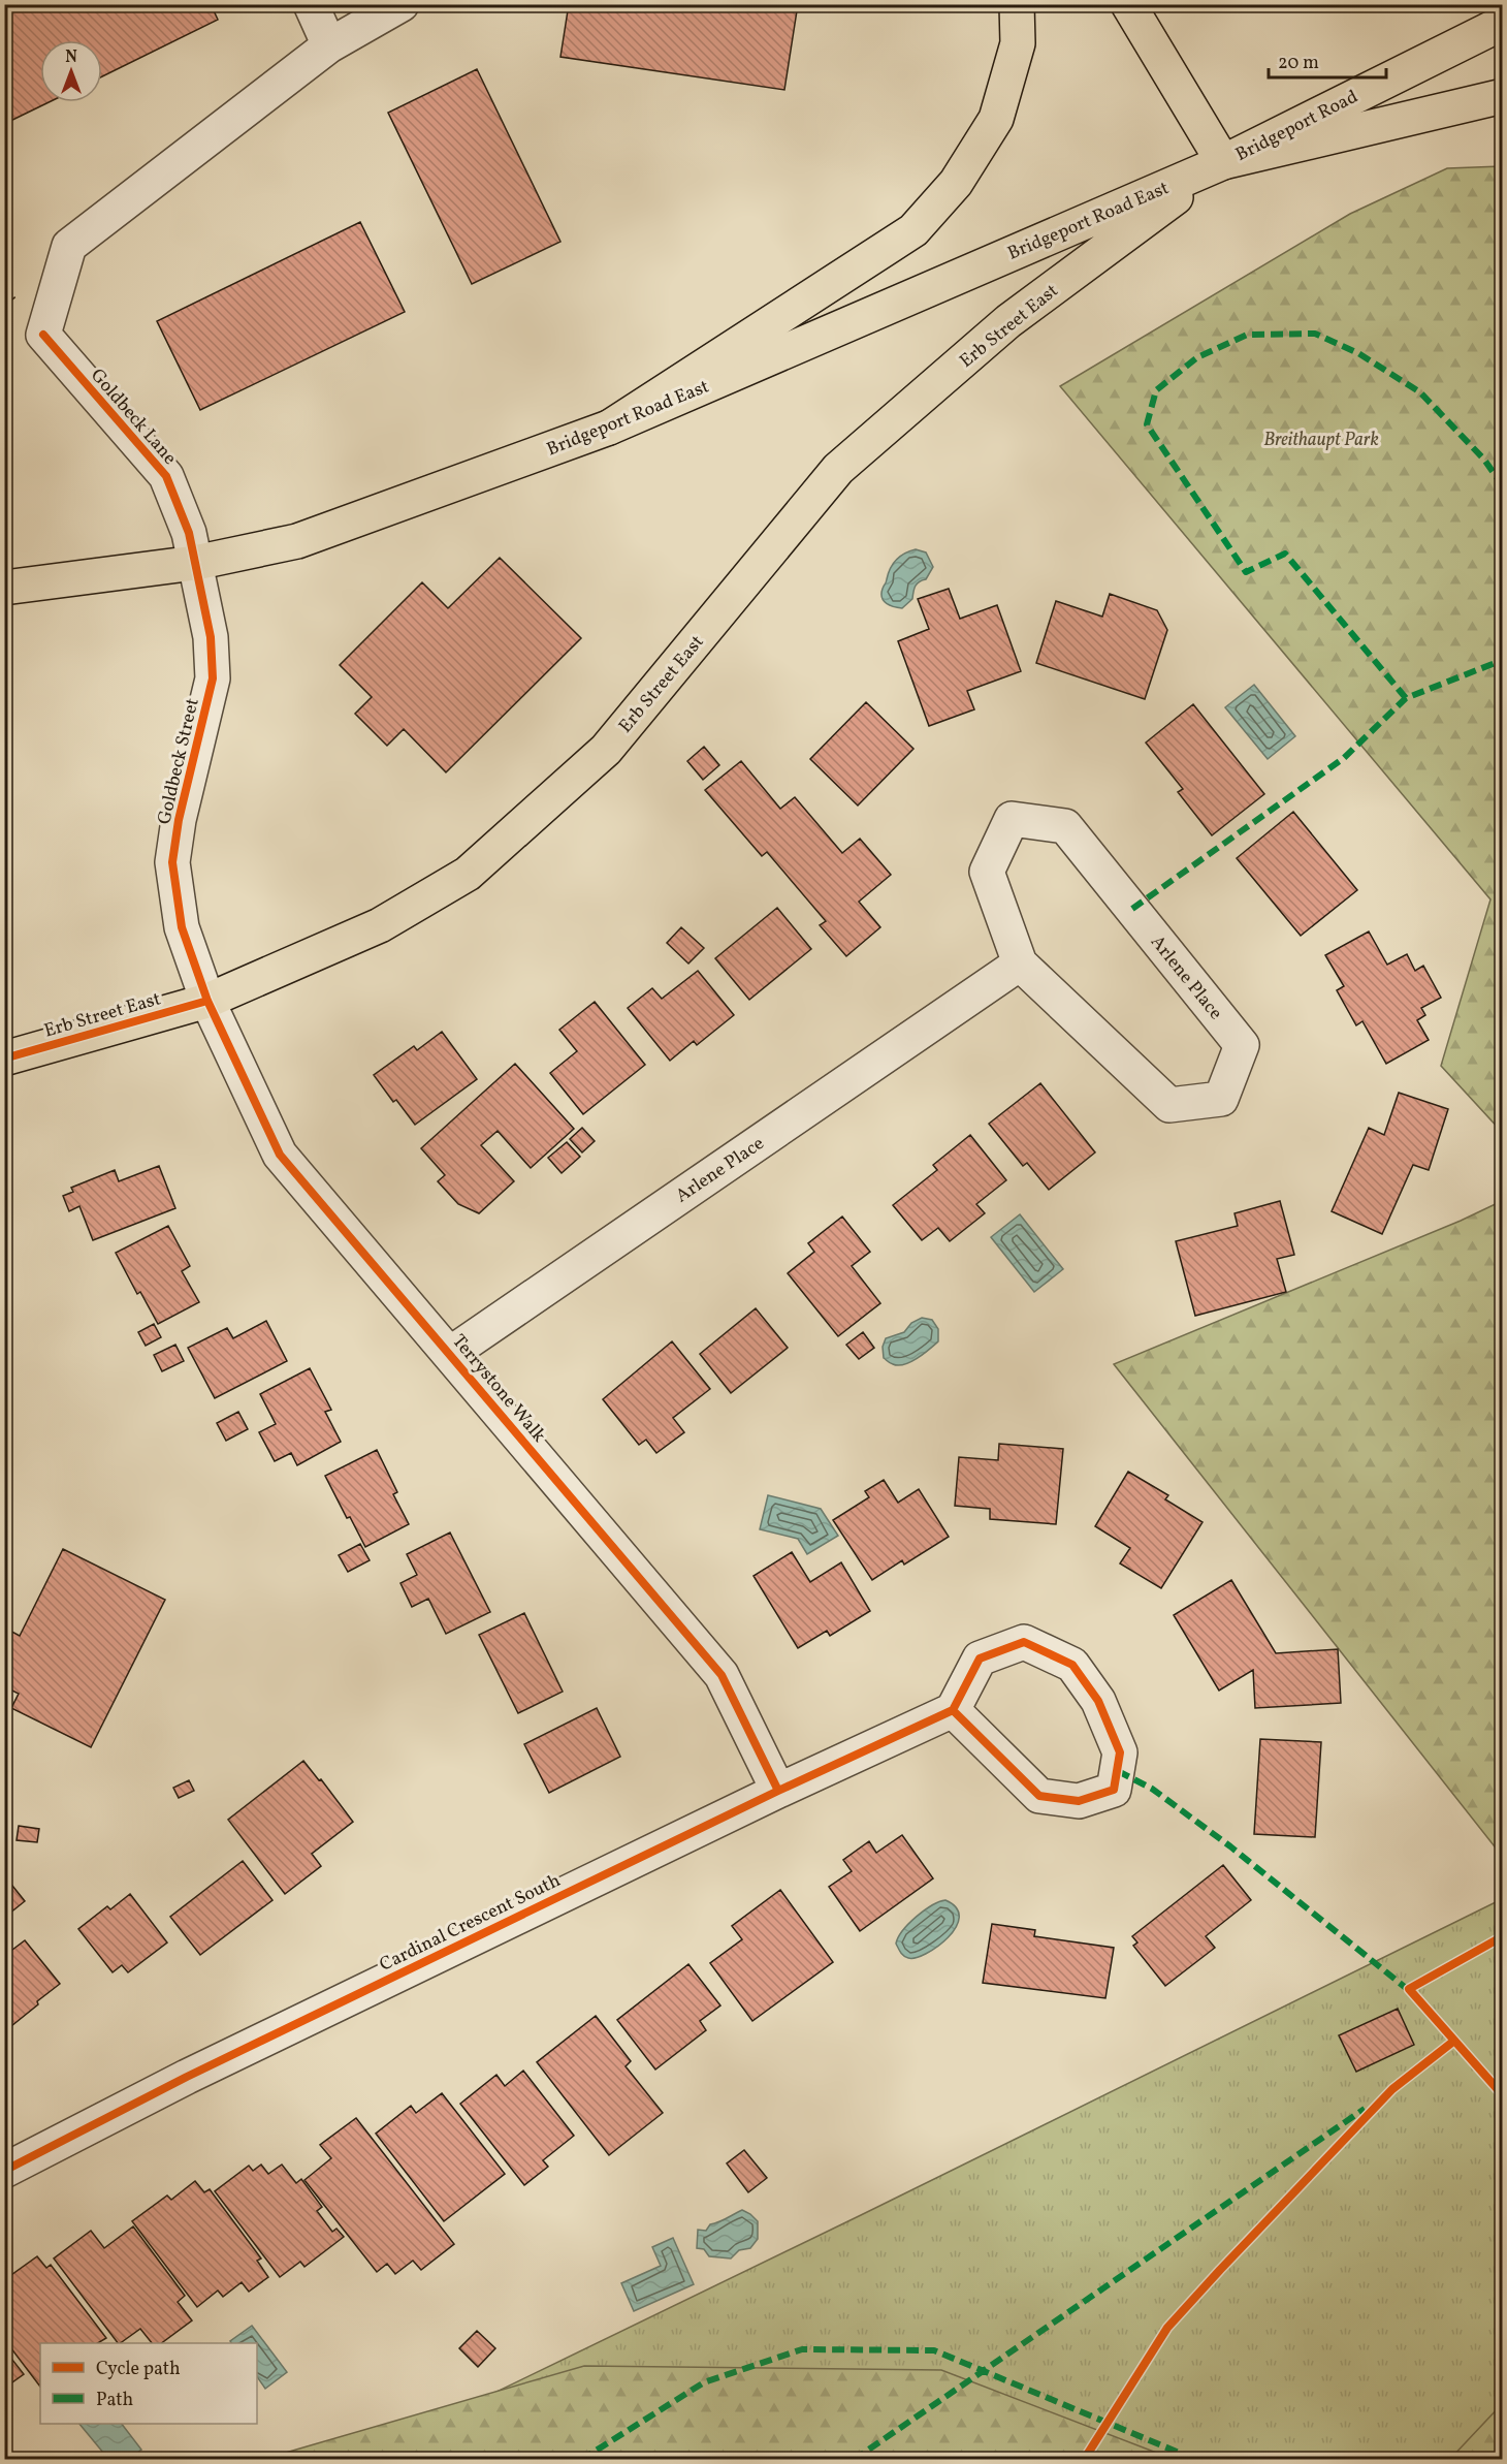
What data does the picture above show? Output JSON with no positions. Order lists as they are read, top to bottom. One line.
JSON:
{"streets":{"main road":["Bridgeport Road","Bridgeport Road East","Erb Street East"],"street":["Goldbeck Lane","Goldbeck Street","Arlene Place","Terrystone Walk","Cardinal Crescent South"]},"crossings":[["Bridgeport Road","Bridgeport Road East"],["Bridgeport Road","Erb Street East"],["Bridgeport Road East","Erb Street East"],["Bridgeport Road East","Goldbeck Lane"],["Bridgeport Road East","Goldbeck Street"],["Erb Street East","Goldbeck Street"],["Erb Street East","Terrystone Walk"],["Goldbeck Lane","Goldbeck Street"],["Goldbeck Street","Terrystone Walk"],["Arlene Place","Terrystone Walk"],["Terrystone Walk","Cardinal Crescent South"]],"parks":["Breithaupt Park"],"legend":["Cycle path","Path"],"scale_bar":"20 m","north":"top"}
